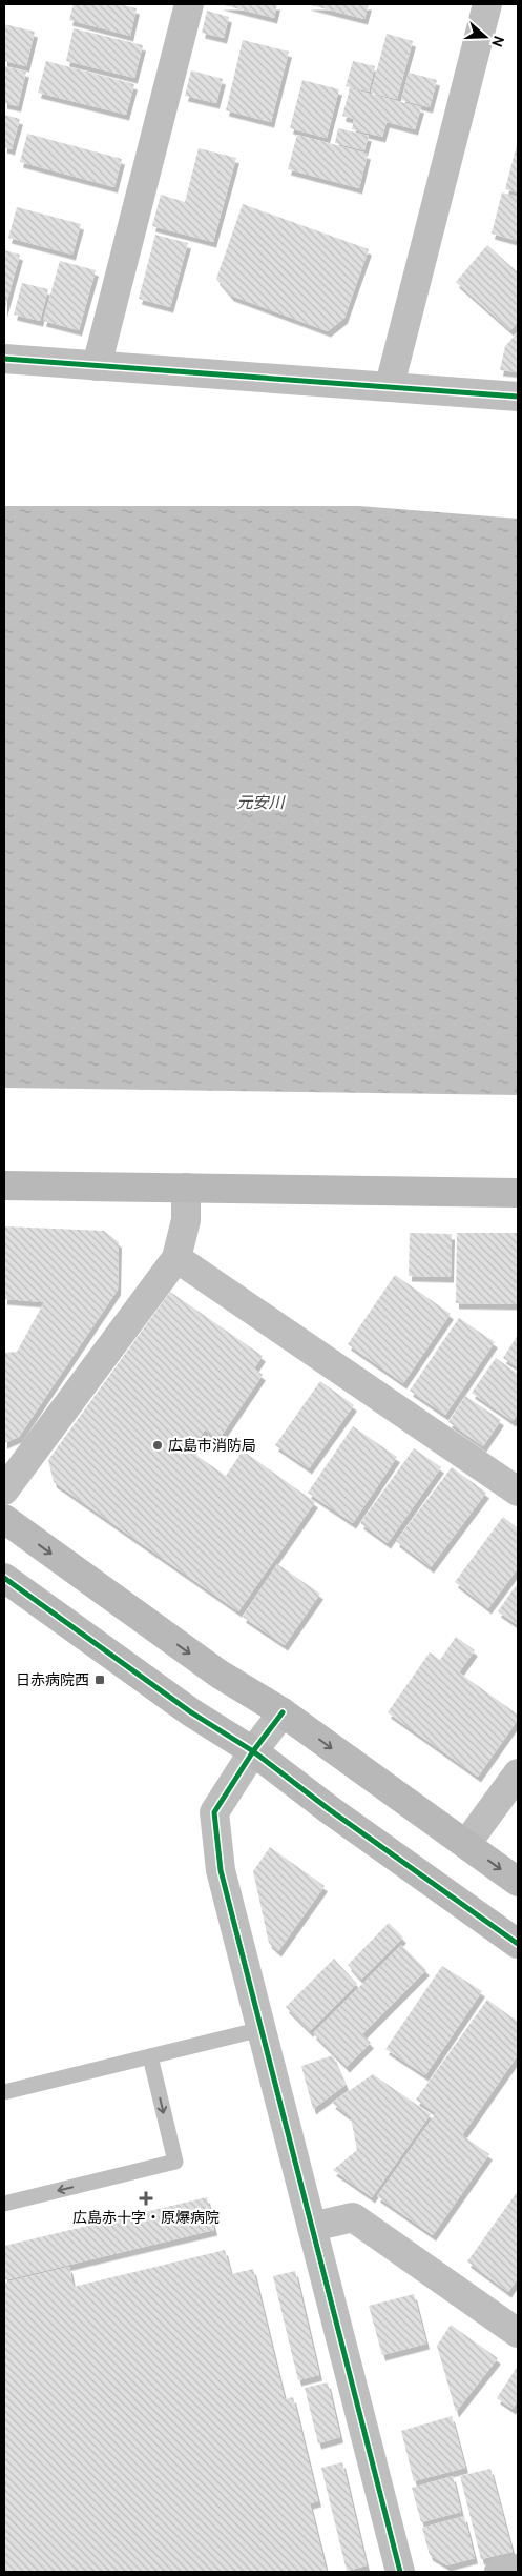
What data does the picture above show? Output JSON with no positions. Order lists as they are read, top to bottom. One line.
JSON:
{"water":["元安川"],"places":{"other":["広島市消防局"],"transit":["日赤病院西"],"health":["広島赤十字・原爆病院"]},"north":"right"}
